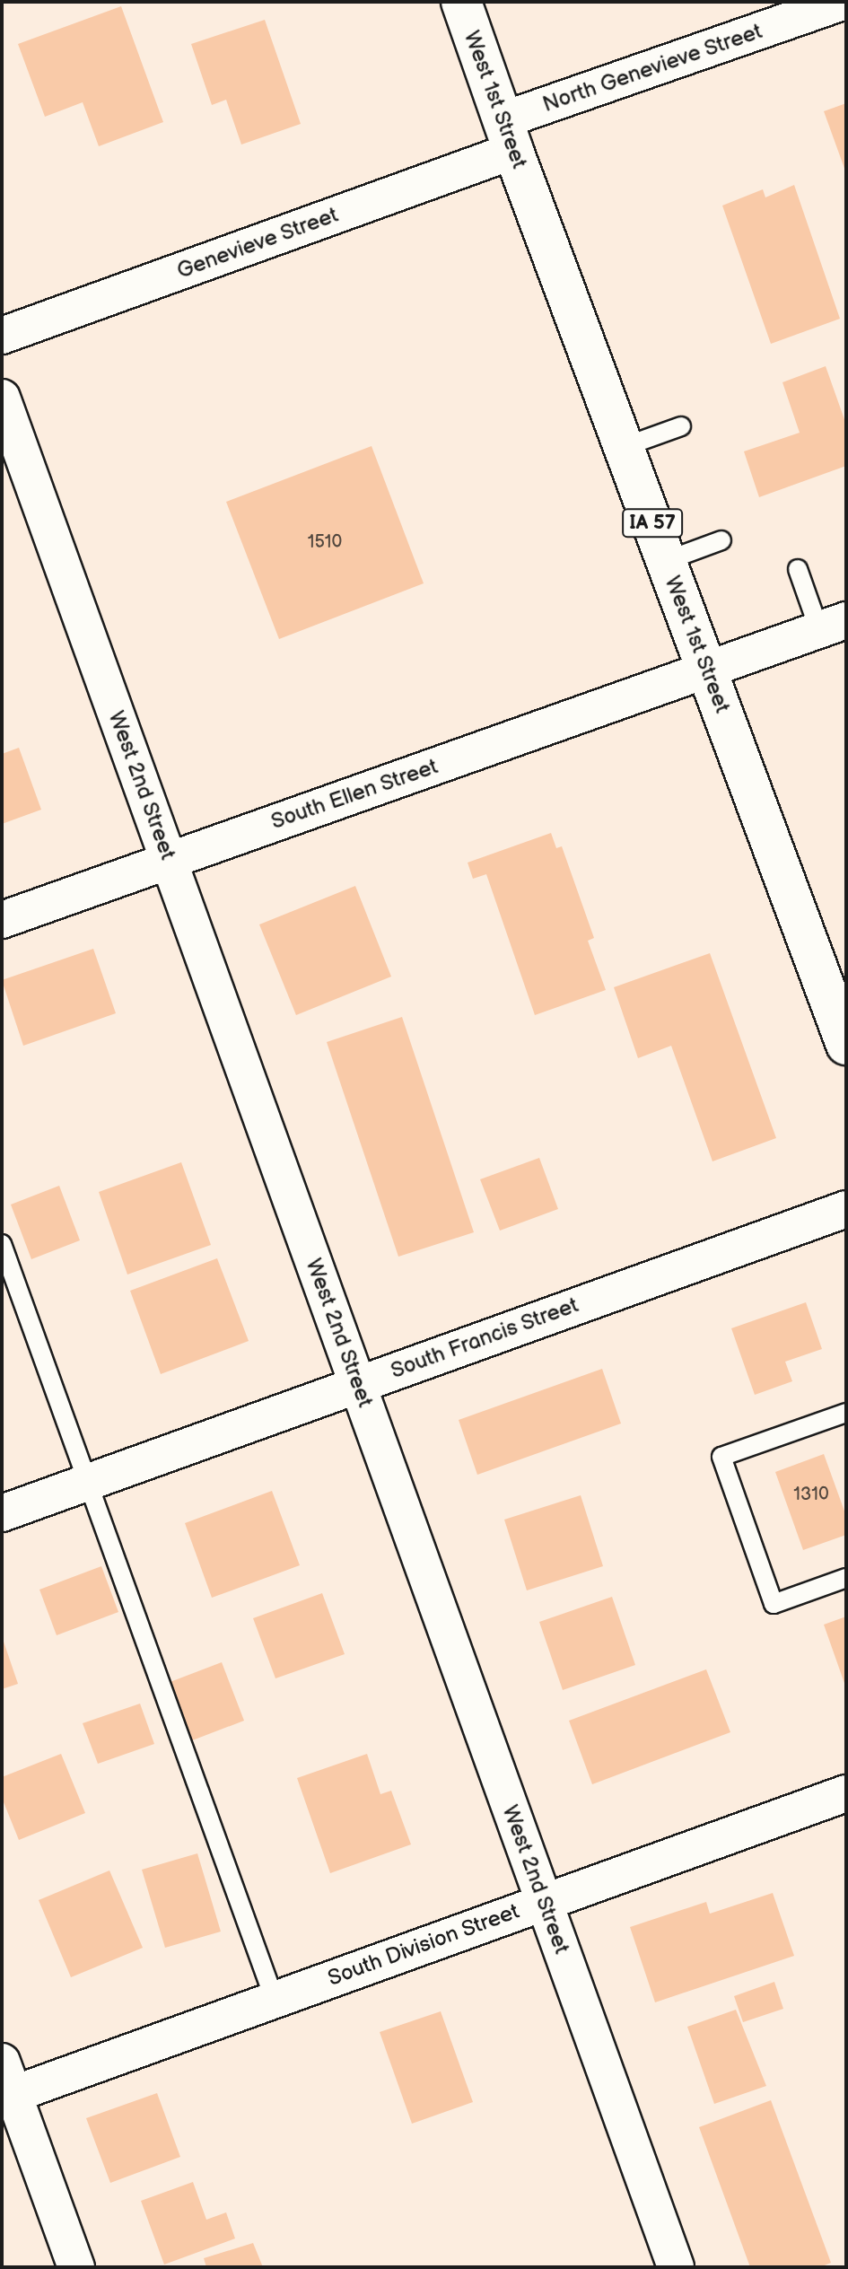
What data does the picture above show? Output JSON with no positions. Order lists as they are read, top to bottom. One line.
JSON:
{"streets":{"main road":["West 1st Street","IA 57"],"street":["North Genevieve Street","Genevieve Street","West 2nd Street","South Ellen Street","South Francis Street","South Division Street"]},"crossings":[["North Genevieve Street","West 1st Street"],["North Genevieve Street","Genevieve Street"],["West 1st Street","Genevieve Street"],["West 1st Street","South Ellen Street"],["West 2nd Street","South Ellen Street"],["West 2nd Street","South Francis Street"],["West 2nd Street","South Division Street"]],"house_numbers":["1510","1310"]}
